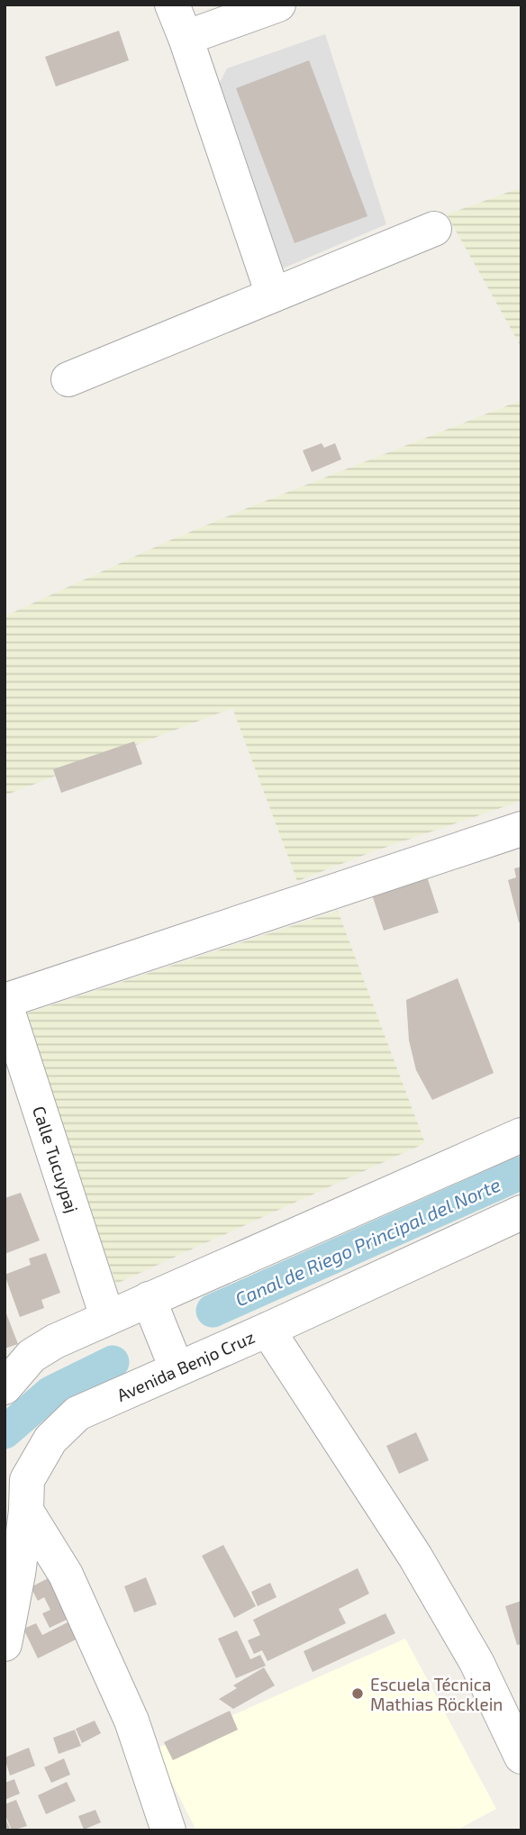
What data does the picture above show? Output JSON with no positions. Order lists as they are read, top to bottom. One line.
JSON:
{"streets":{"street":["Calle Tucuypaj","Avenida Benjo Cruz"]},"water":["Canal de Riego Principal del Norte"],"places":["Escuela Técnica Mathias Röcklein"]}
